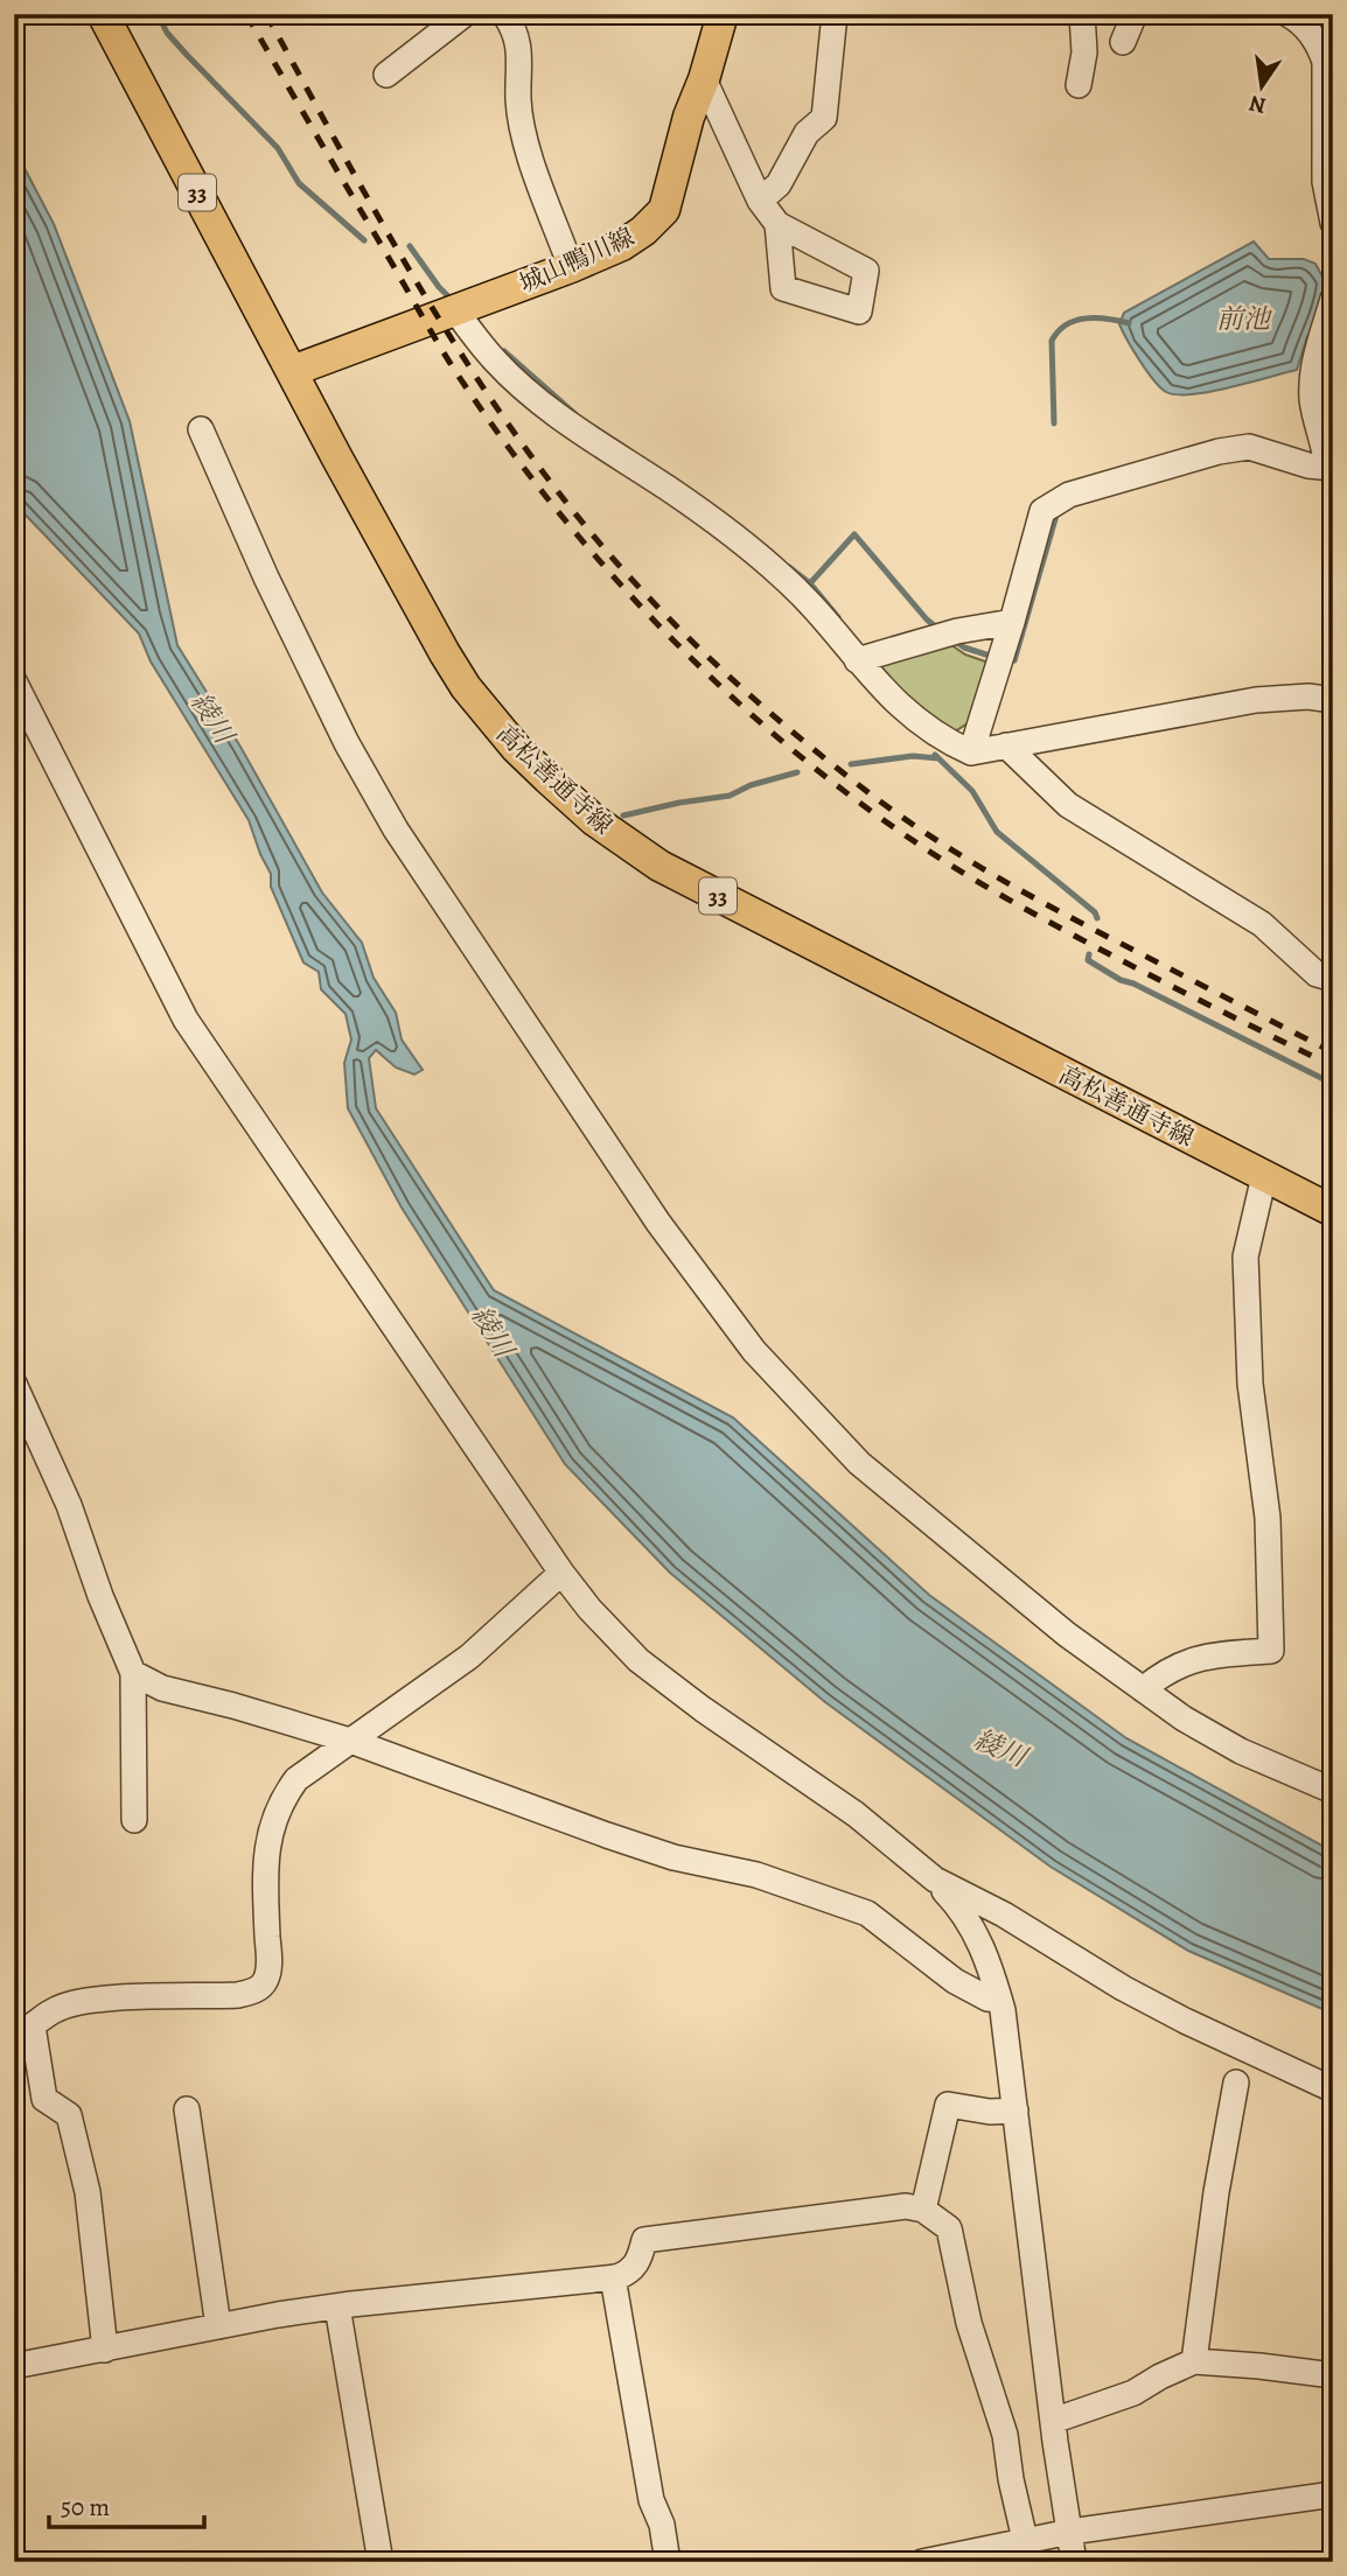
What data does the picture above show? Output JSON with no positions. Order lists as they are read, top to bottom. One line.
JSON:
{"streets":{"main road":["33","城山鴨川線","高松善通寺線"]},"crossings":[["城山鴨川線","高松善通寺線"]],"water":["前池","綾川"],"scale_bar":"50 m","north":"bottom"}
